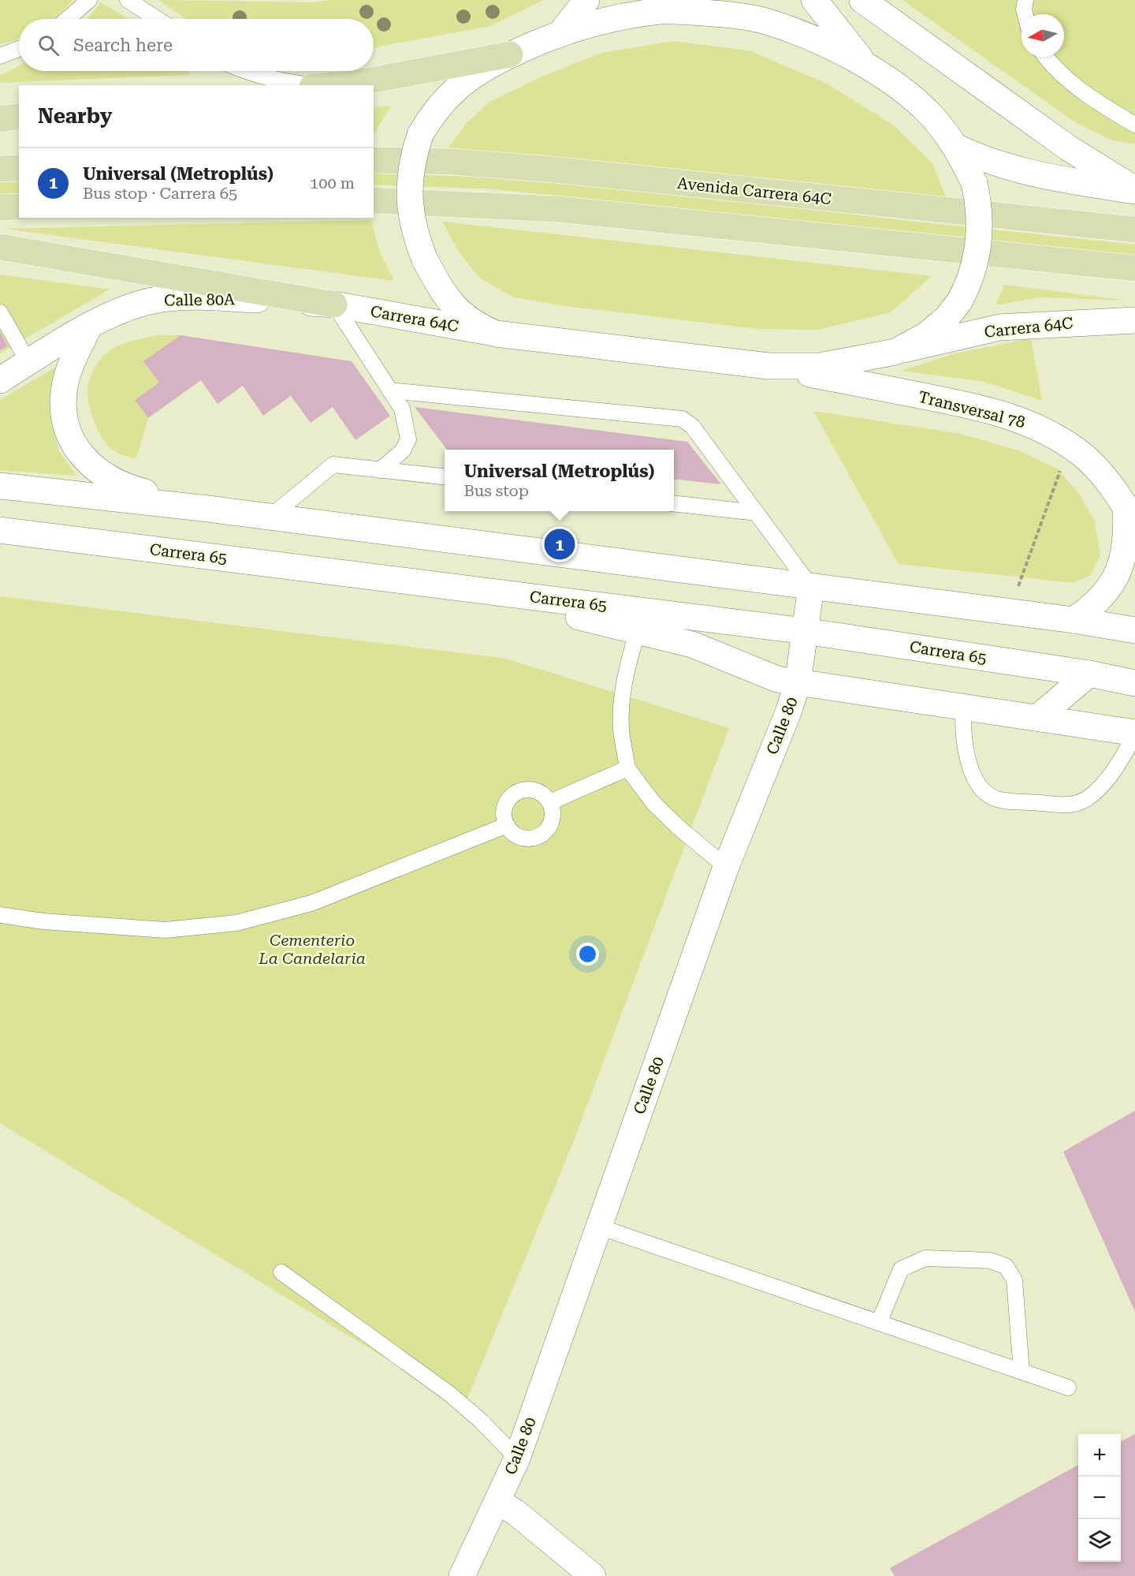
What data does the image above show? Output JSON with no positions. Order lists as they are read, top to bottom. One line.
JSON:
{"streets":{"main road":["Avenida Carrera 64C","Calle 80A","Carrera 64C","Transversal 78","Carrera 65","Calle 80"]},"crossings":[["Calle 80A","Carrera 64C"],["Carrera 64C","Transversal 78"],["Carrera 65","Calle 80"]],"parks":["Cementerio La Candelaria"],"north":"left","page":{"search":"Search here","heading":"Nearby","list":[{"mark":"1","name":"Universal (Metroplús)","note":"Bus stop · Carrera 65","value":"100 m"}],"popup":["Universal (Metroplús)","Bus stop"],"pins":"1","map_buttons":["+","−"]}}
